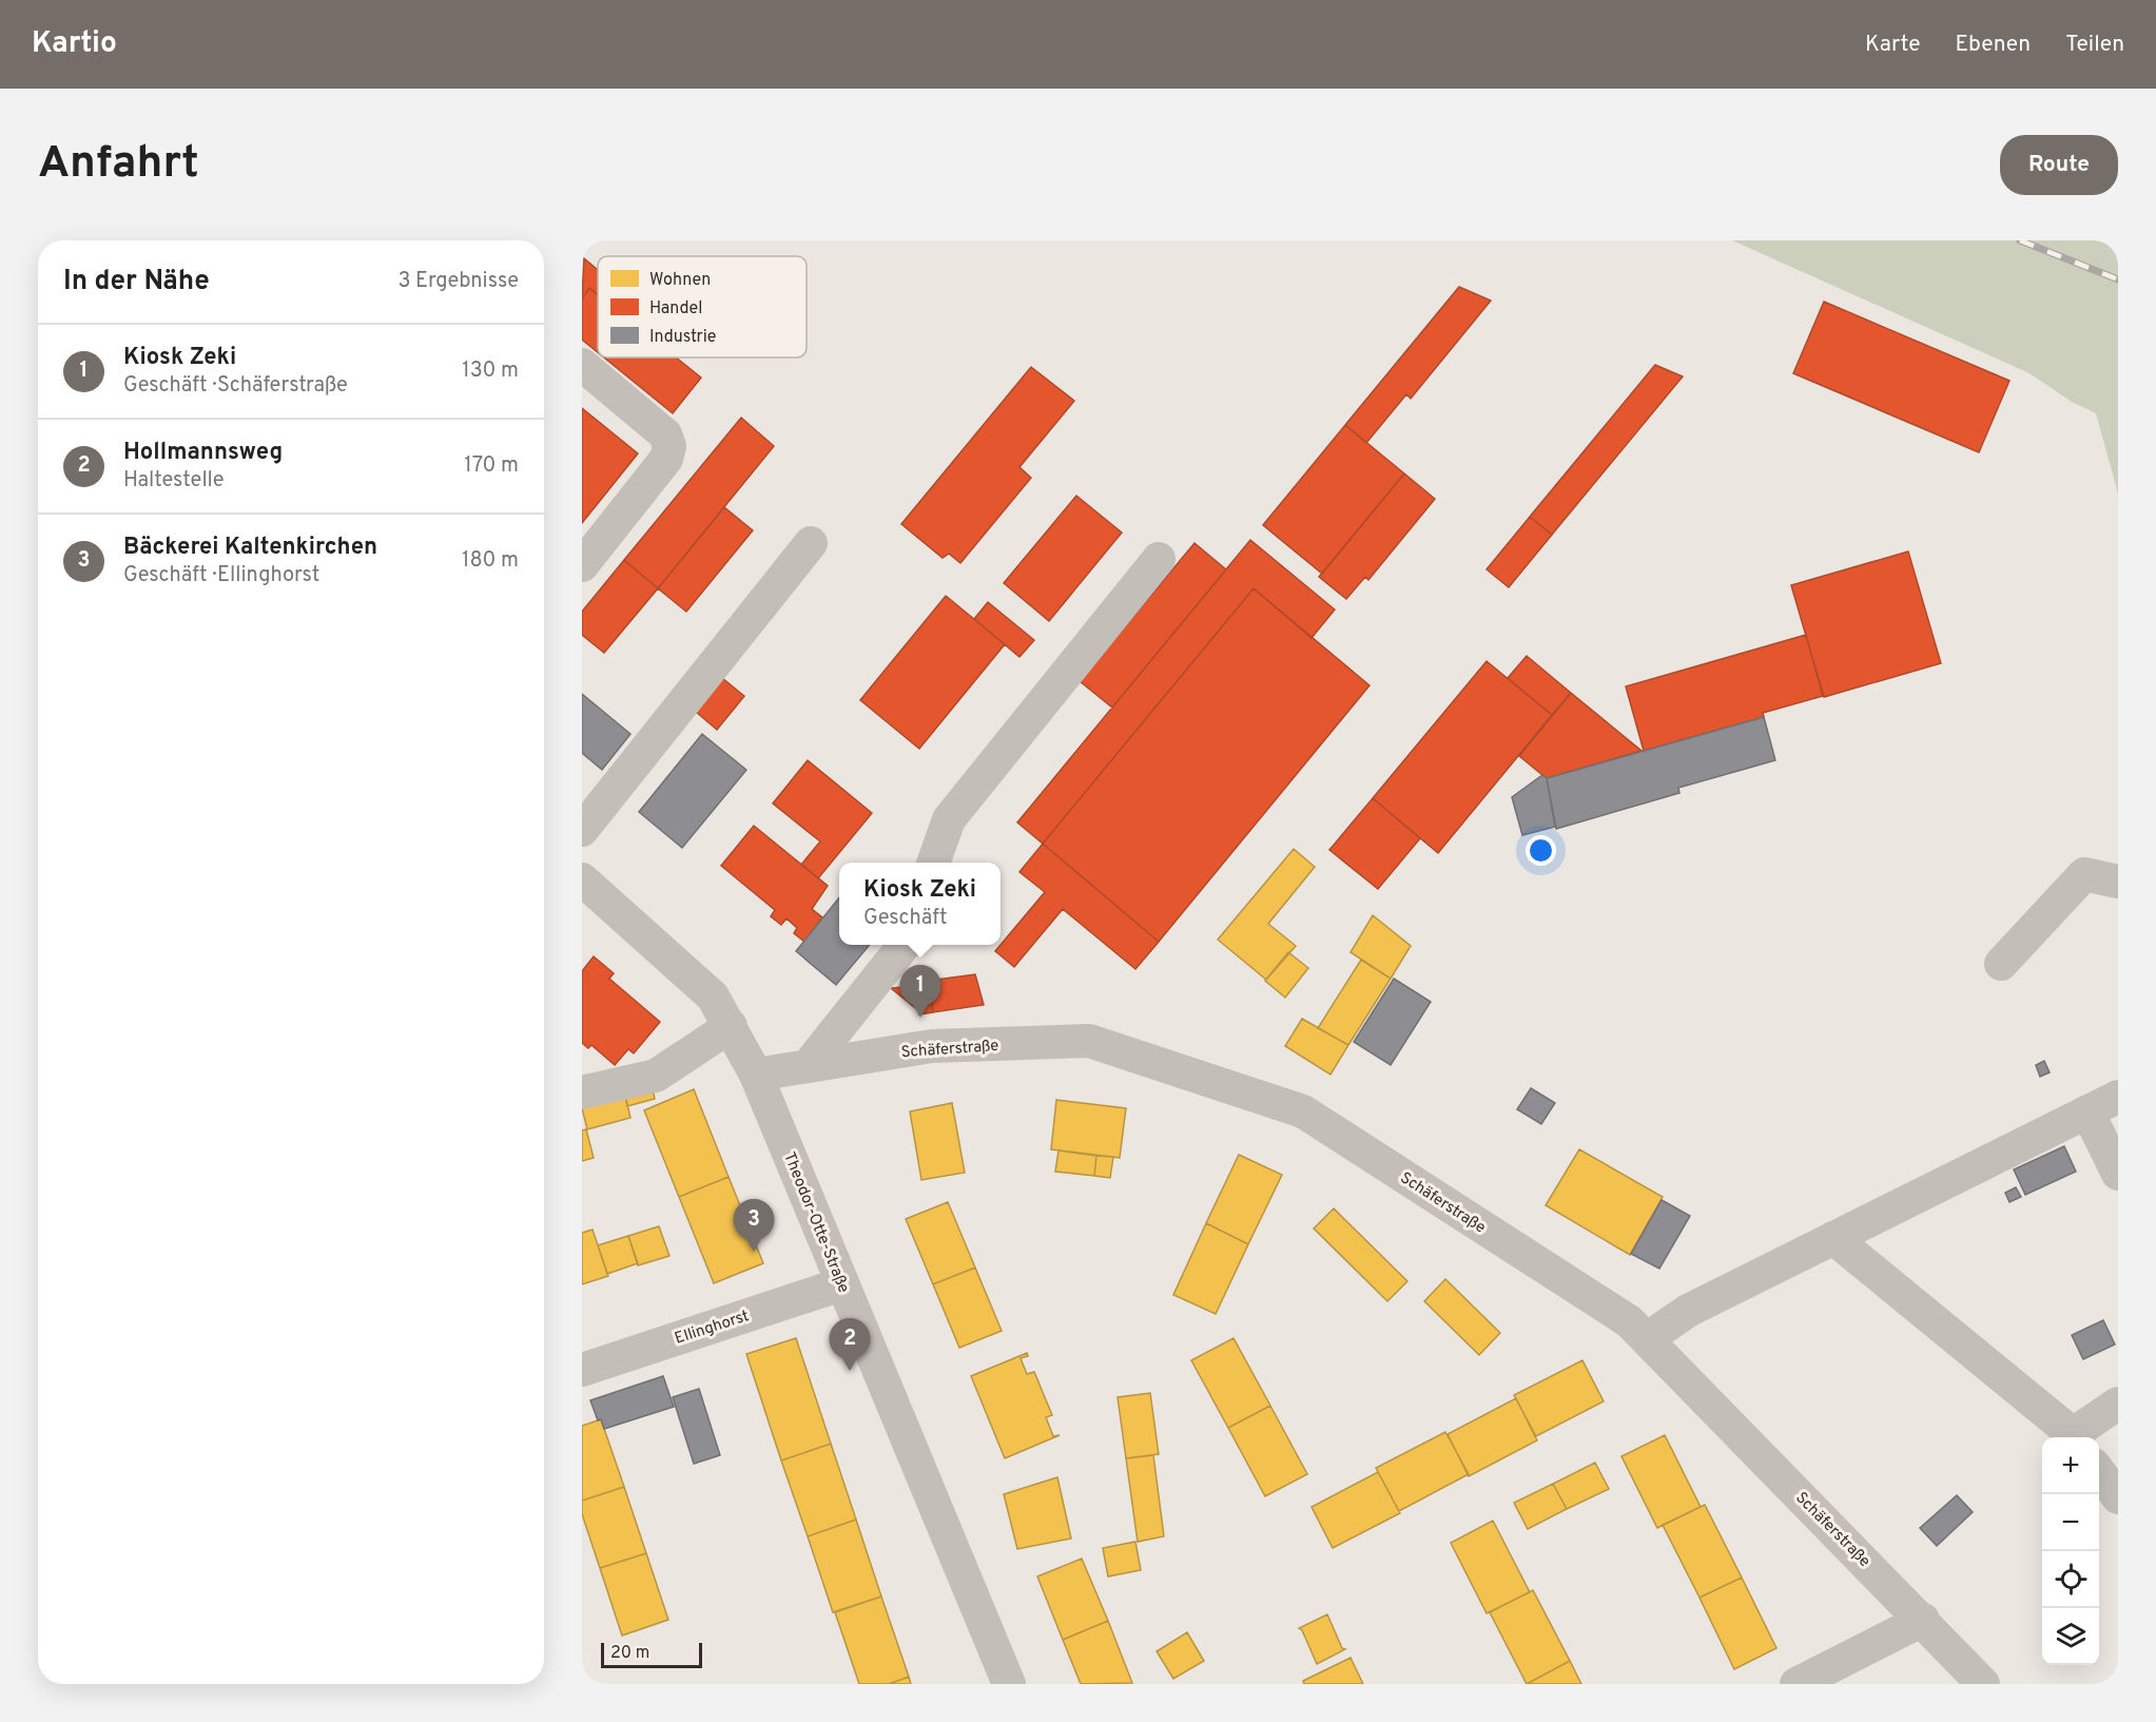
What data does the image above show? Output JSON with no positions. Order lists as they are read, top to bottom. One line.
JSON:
{"streets":{"street":["Schäferstraße","Theodor-Otte-Straße","Ellinghorst"]},"crossings":[["Schäferstraße","Theodor-Otte-Straße"],["Theodor-Otte-Straße","Ellinghorst"]],"legend":["Wohnen","Handel","Industrie"],"scale_bar":"20 m","page":{"header":"Kartio","nav":["Karte","Ebenen","Teilen"],"buttons":"Route","title":"Anfahrt","heading":["In der Nähe","3 Ergebnisse"],"list":[{"mark":"1","name":"Kiosk Zeki","note":"Geschäft · Schäferstraße","value":"130 m"},{"mark":"2","name":"Hollmannsweg","note":"Haltestelle","value":"170 m"},{"mark":"3","name":"Bäckerei Kaltenkirchen","note":"Geschäft · Ellinghorst","value":"180 m"}],"popup":["Kiosk Zeki","Geschäft"],"pins":["1","3","2"],"map_buttons":["+","−"],"scale":"20 m"}}
